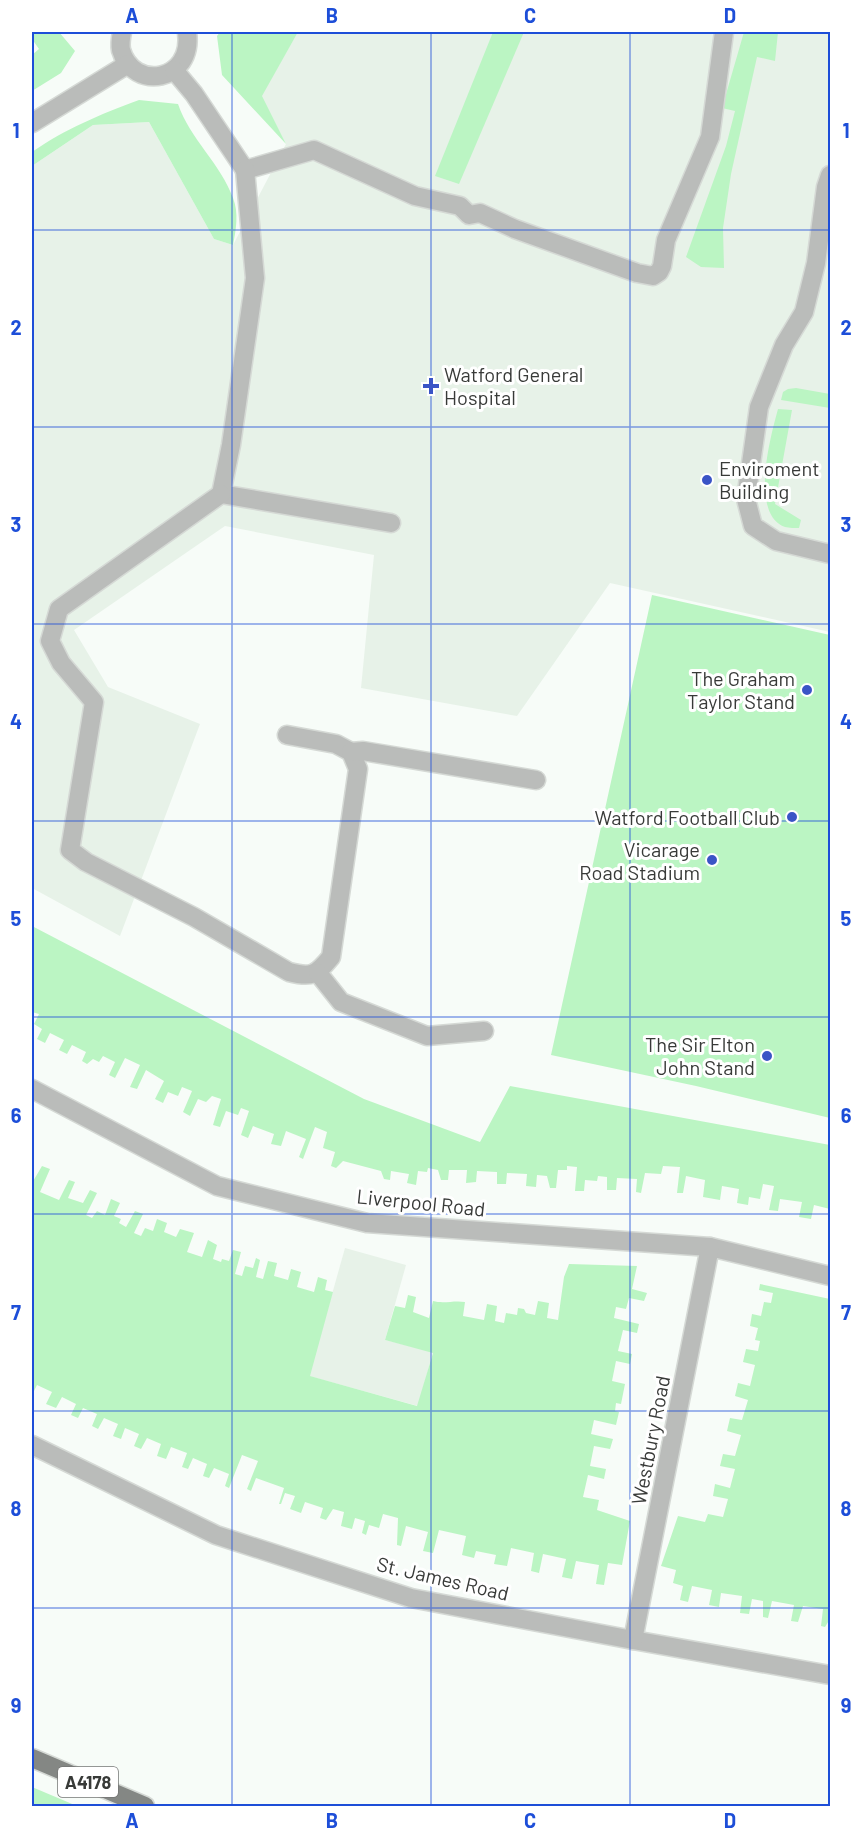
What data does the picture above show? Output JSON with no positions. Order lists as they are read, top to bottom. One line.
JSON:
{"streets":{"main road":["A4178"],"street":["Liverpool Road","Westbury Road","St. James Road"]},"crossings":[["Liverpool Road","Westbury Road"],["Westbury Road","St. James Road"]],"places":{"health":["Watford General Hospital"],"other":["Enviroment Building","The Graham Taylor Stand","Watford Football Club","Vicarage Road Stadium","The Sir Elton John Stand"]},"grid":{"columns":["A","B","C","D"],"rows":["1","2","3","4","5","6","7","8","9"]}}
